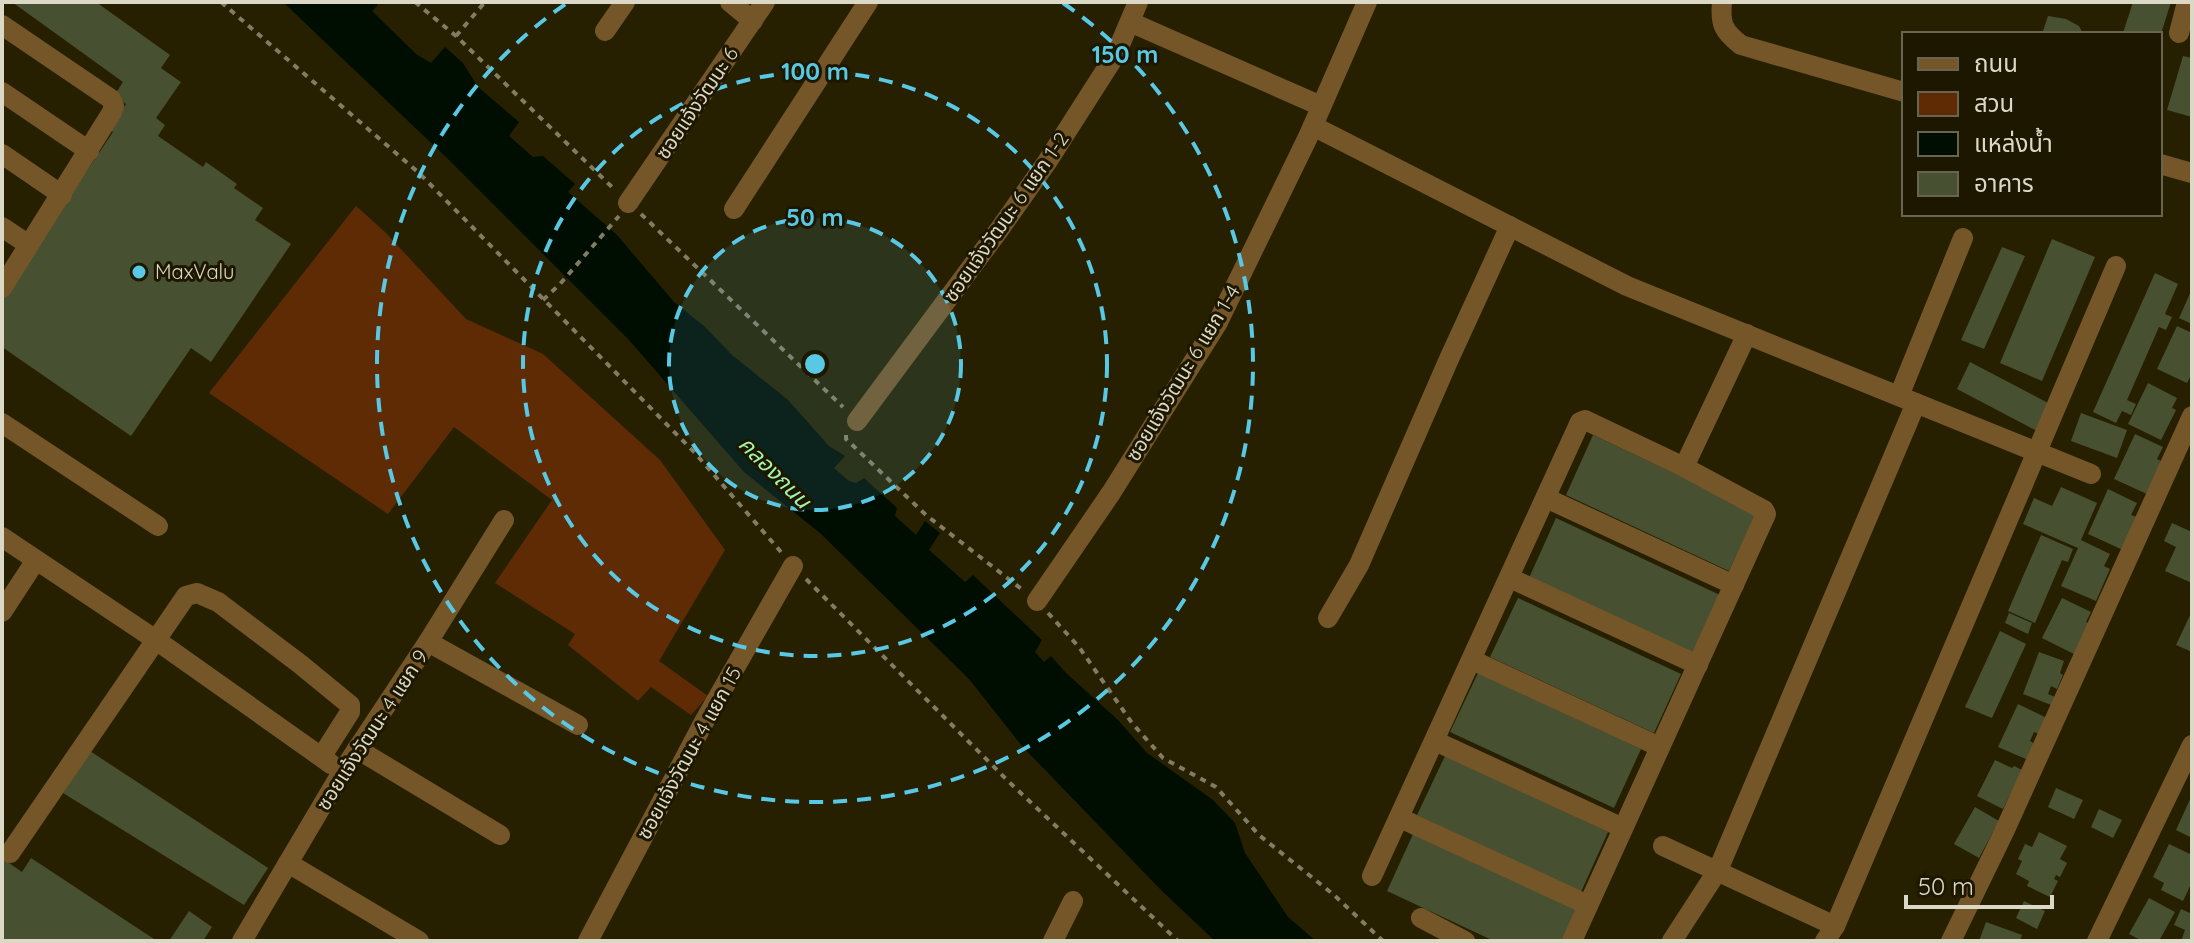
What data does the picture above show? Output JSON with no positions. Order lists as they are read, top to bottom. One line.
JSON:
{"streets":{"street":["ซอยแจ้งวัฒนะ 6","ซอยแจ้งวัฒนะ 6 แยก 1-2","ซอยแจ้งวัฒนะ 6 แยก 1-4","ซอยแจ้งวัฒนะ 4 แยก 9","ซอยแจ้งวัฒนะ 4 แยก 15"]},"water":["คลองถนน"],"places":["MaxValu"],"legend":["ถนน","สวน","แหล่งน้ำ","อาคาร"],"scale_bar":"50 m","rings":["150 m","100 m","50 m"]}
